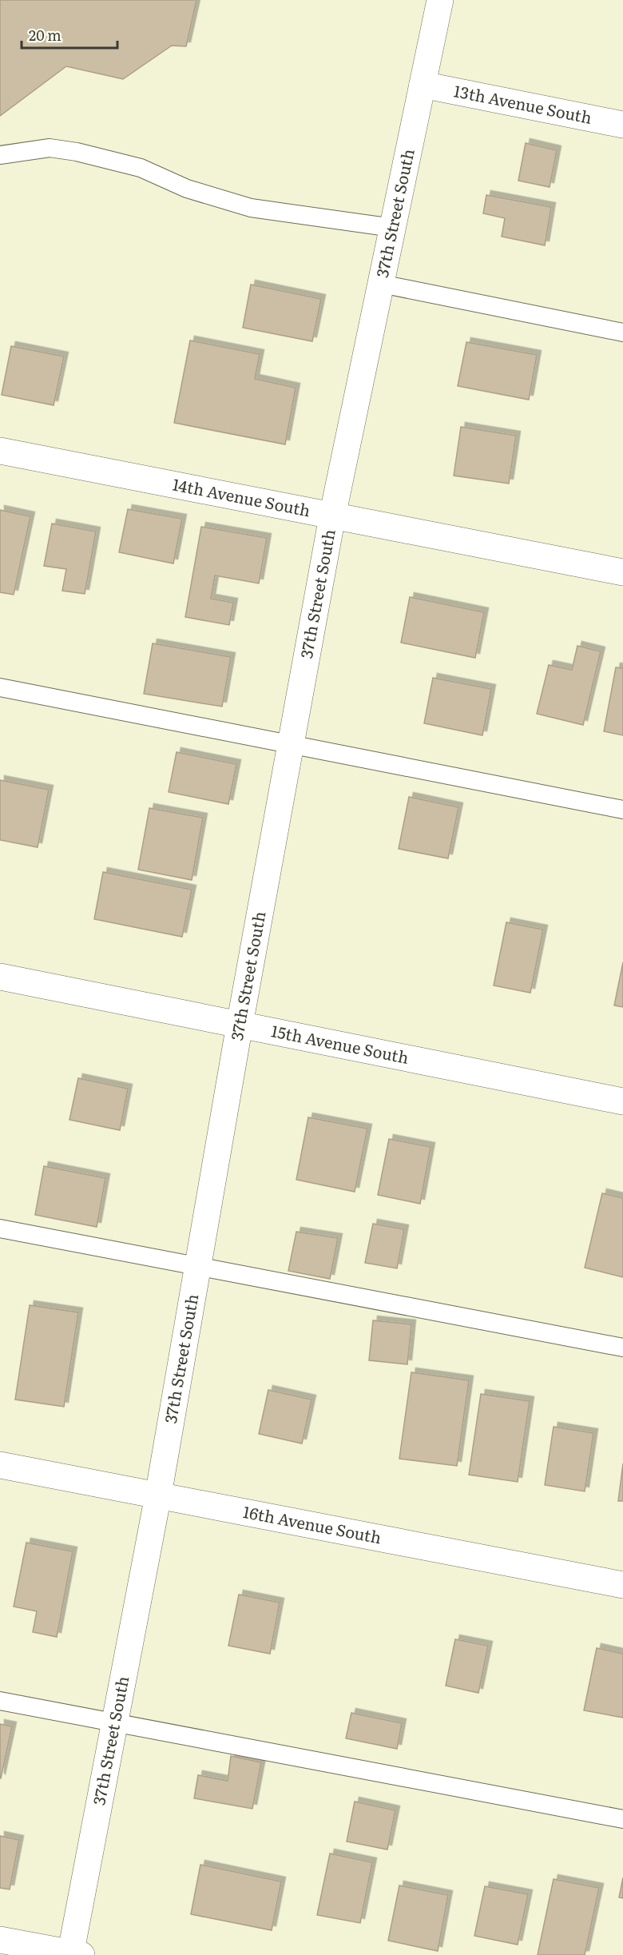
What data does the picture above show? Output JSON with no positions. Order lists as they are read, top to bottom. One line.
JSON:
{"streets":{"street":["13th Avenue South","37th Street South","14th Avenue South","15th Avenue South","16th Avenue South"]},"crossings":[["13th Avenue South","37th Street South"],["37th Street South","14th Avenue South"],["37th Street South","15th Avenue South"],["37th Street South","16th Avenue South"]],"scale_bar":"20 m"}
